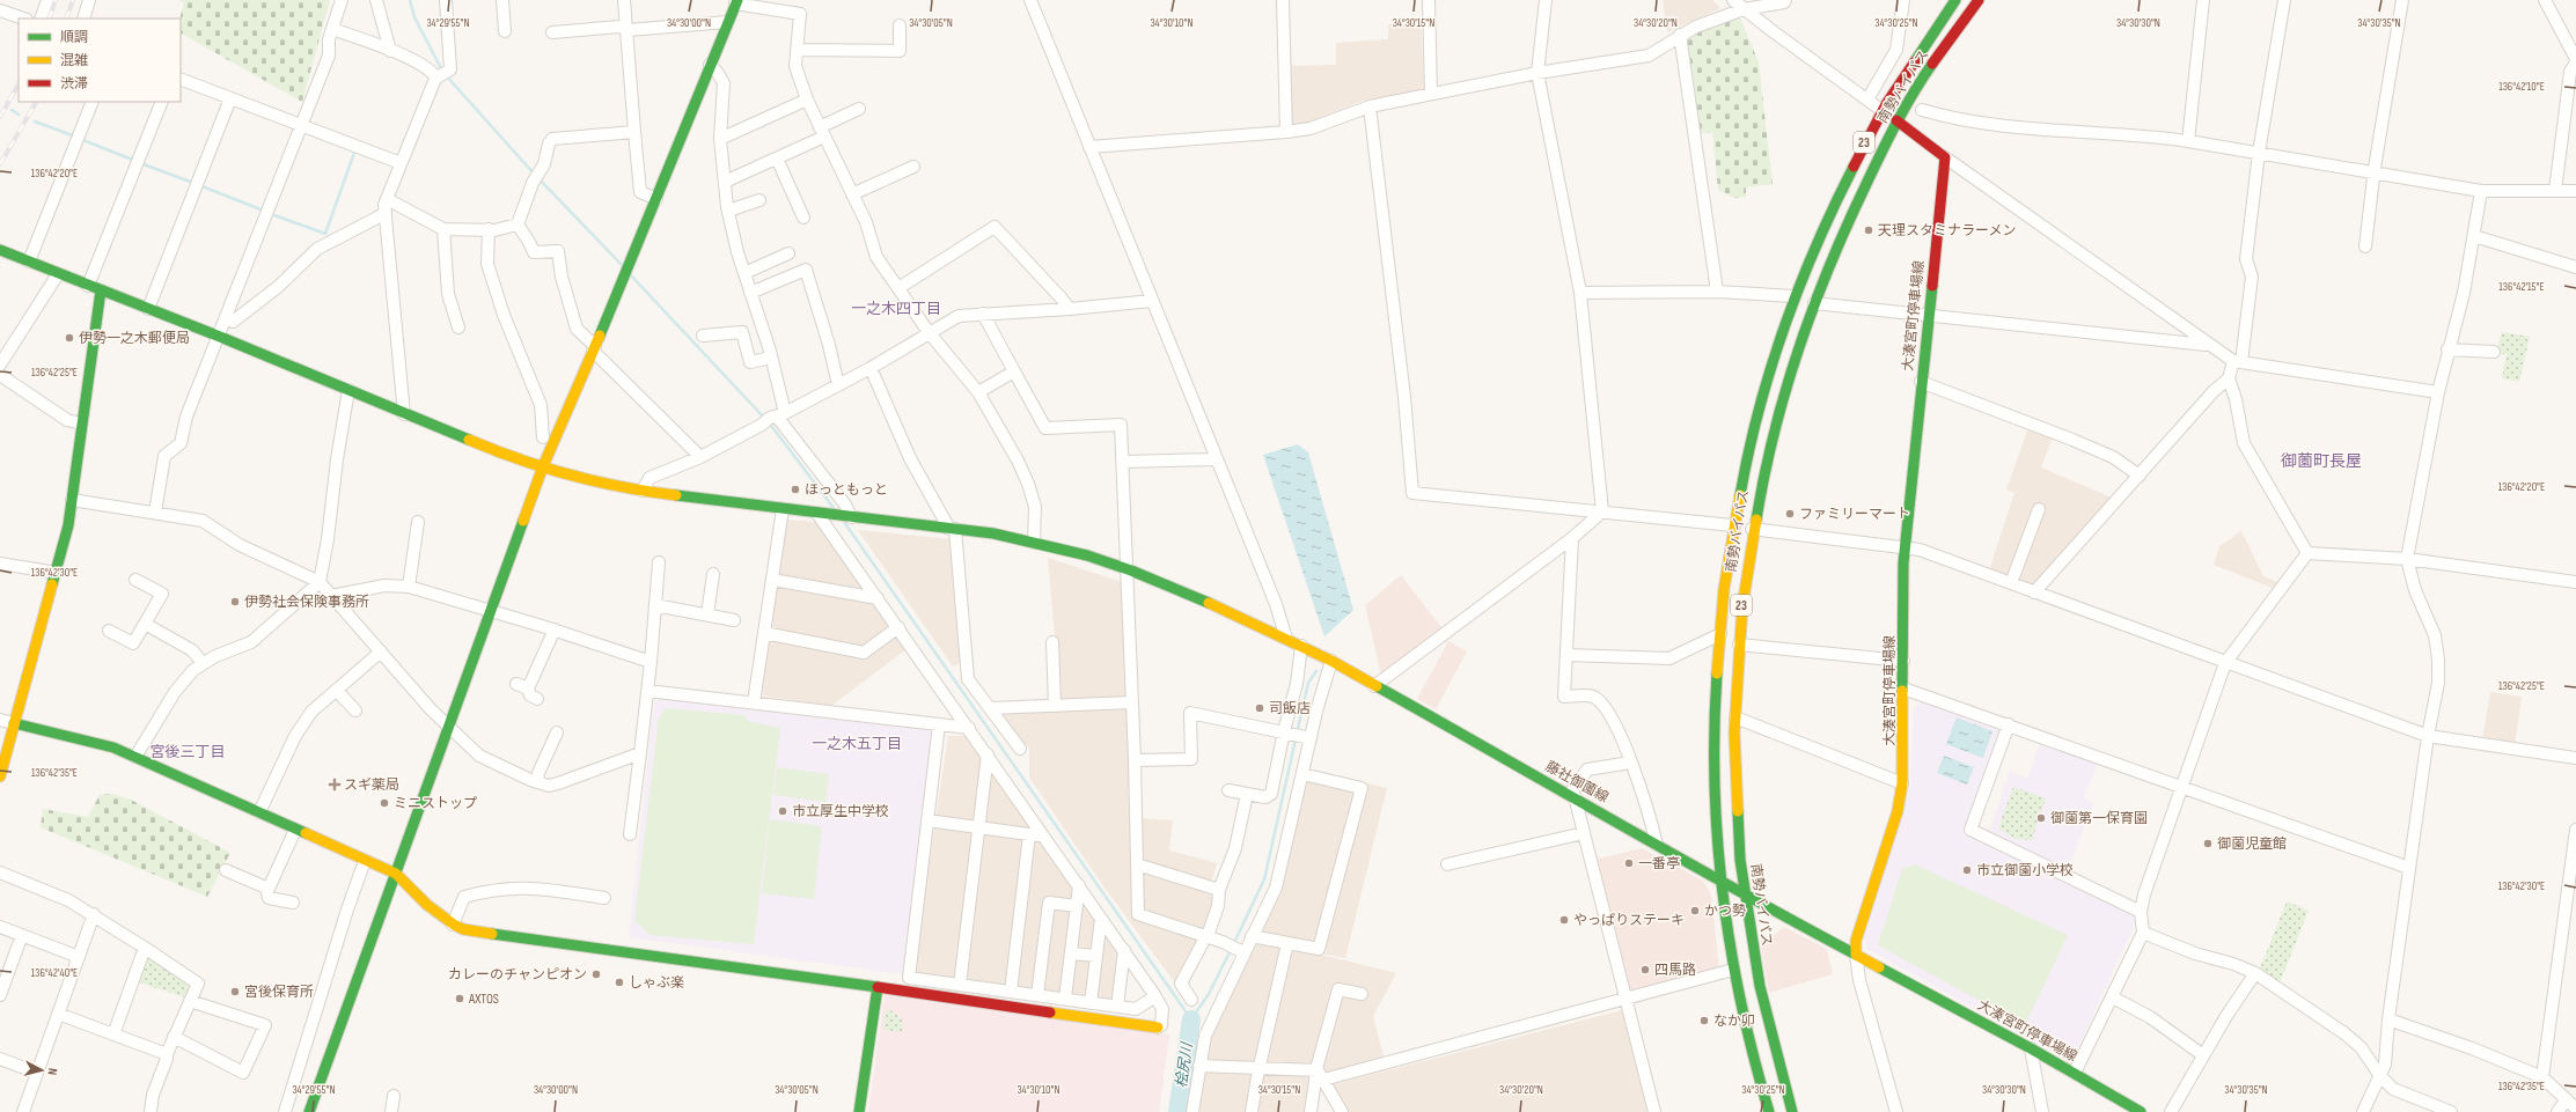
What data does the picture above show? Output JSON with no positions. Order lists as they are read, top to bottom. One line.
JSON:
{"streets":{"main road":["南勢バイパス","23","大湊宮町停車場線","藤社御薗線"]},"crossings":[["南勢バイパス","藤社御薗線"],["大湊宮町停車場線","藤社御薗線"]],"districts":["一之木四丁目","御薗町長屋","一之木五丁目","宮後三丁目"],"water":["桧尻川"],"places":{"other":["天理スタミナラーメン","伊勢一之木郵便局","ほっともっと","ファミリーマート","伊勢社会保険事務所","司飯店","ミニストップ","市立厚生中学校","御薗第一保育園","御薗児童館","一番亭","市立御薗小学校","かつ勢","やっぱりステーキ","四馬路","カレーのチャンピオン","しゃぶ楽","宮後保育所","AXTOS","なか卯"],"health":["スギ薬局"]},"legend":["順調","混雑","渋滞"],"north":"right","coordinates":["34°29'55\"N","34°30'00\"N","34°30'05\"N","34°30'10\"N","34°30'15\"N","34°30'20\"N","34°30'25\"N","34°30'30\"N","34°30'35\"N","136°42'10\"E","136°42'20\"E","136°42'15\"E","136°42'25\"E","136°42'30\"E","136°42'35\"E","136°42'40\"E"]}
